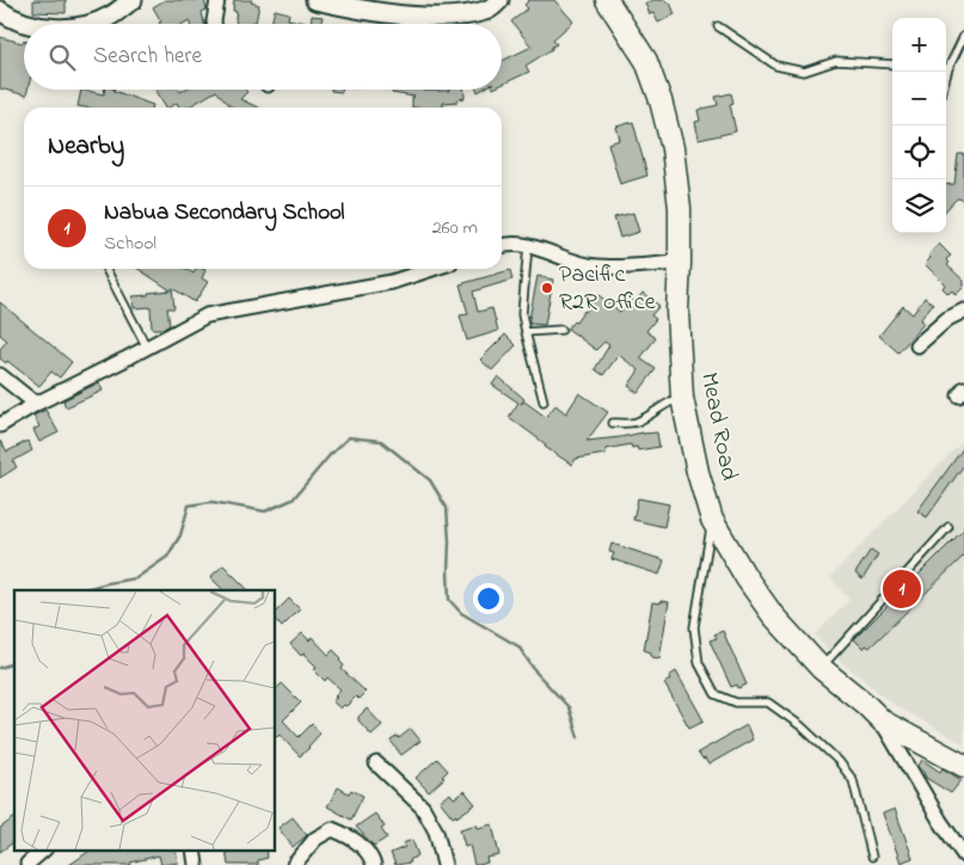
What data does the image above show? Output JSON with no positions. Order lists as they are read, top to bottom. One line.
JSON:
{"streets":{"main road":["Mead Road"]},"places":["Pacific R2R office"],"page":{"map_buttons":["+","−"],"search":"Search here","heading":"Nearby","list":[{"mark":"1","name":"Nabua Secondary School","note":"School","value":"260 m"}],"pins":"1"}}
